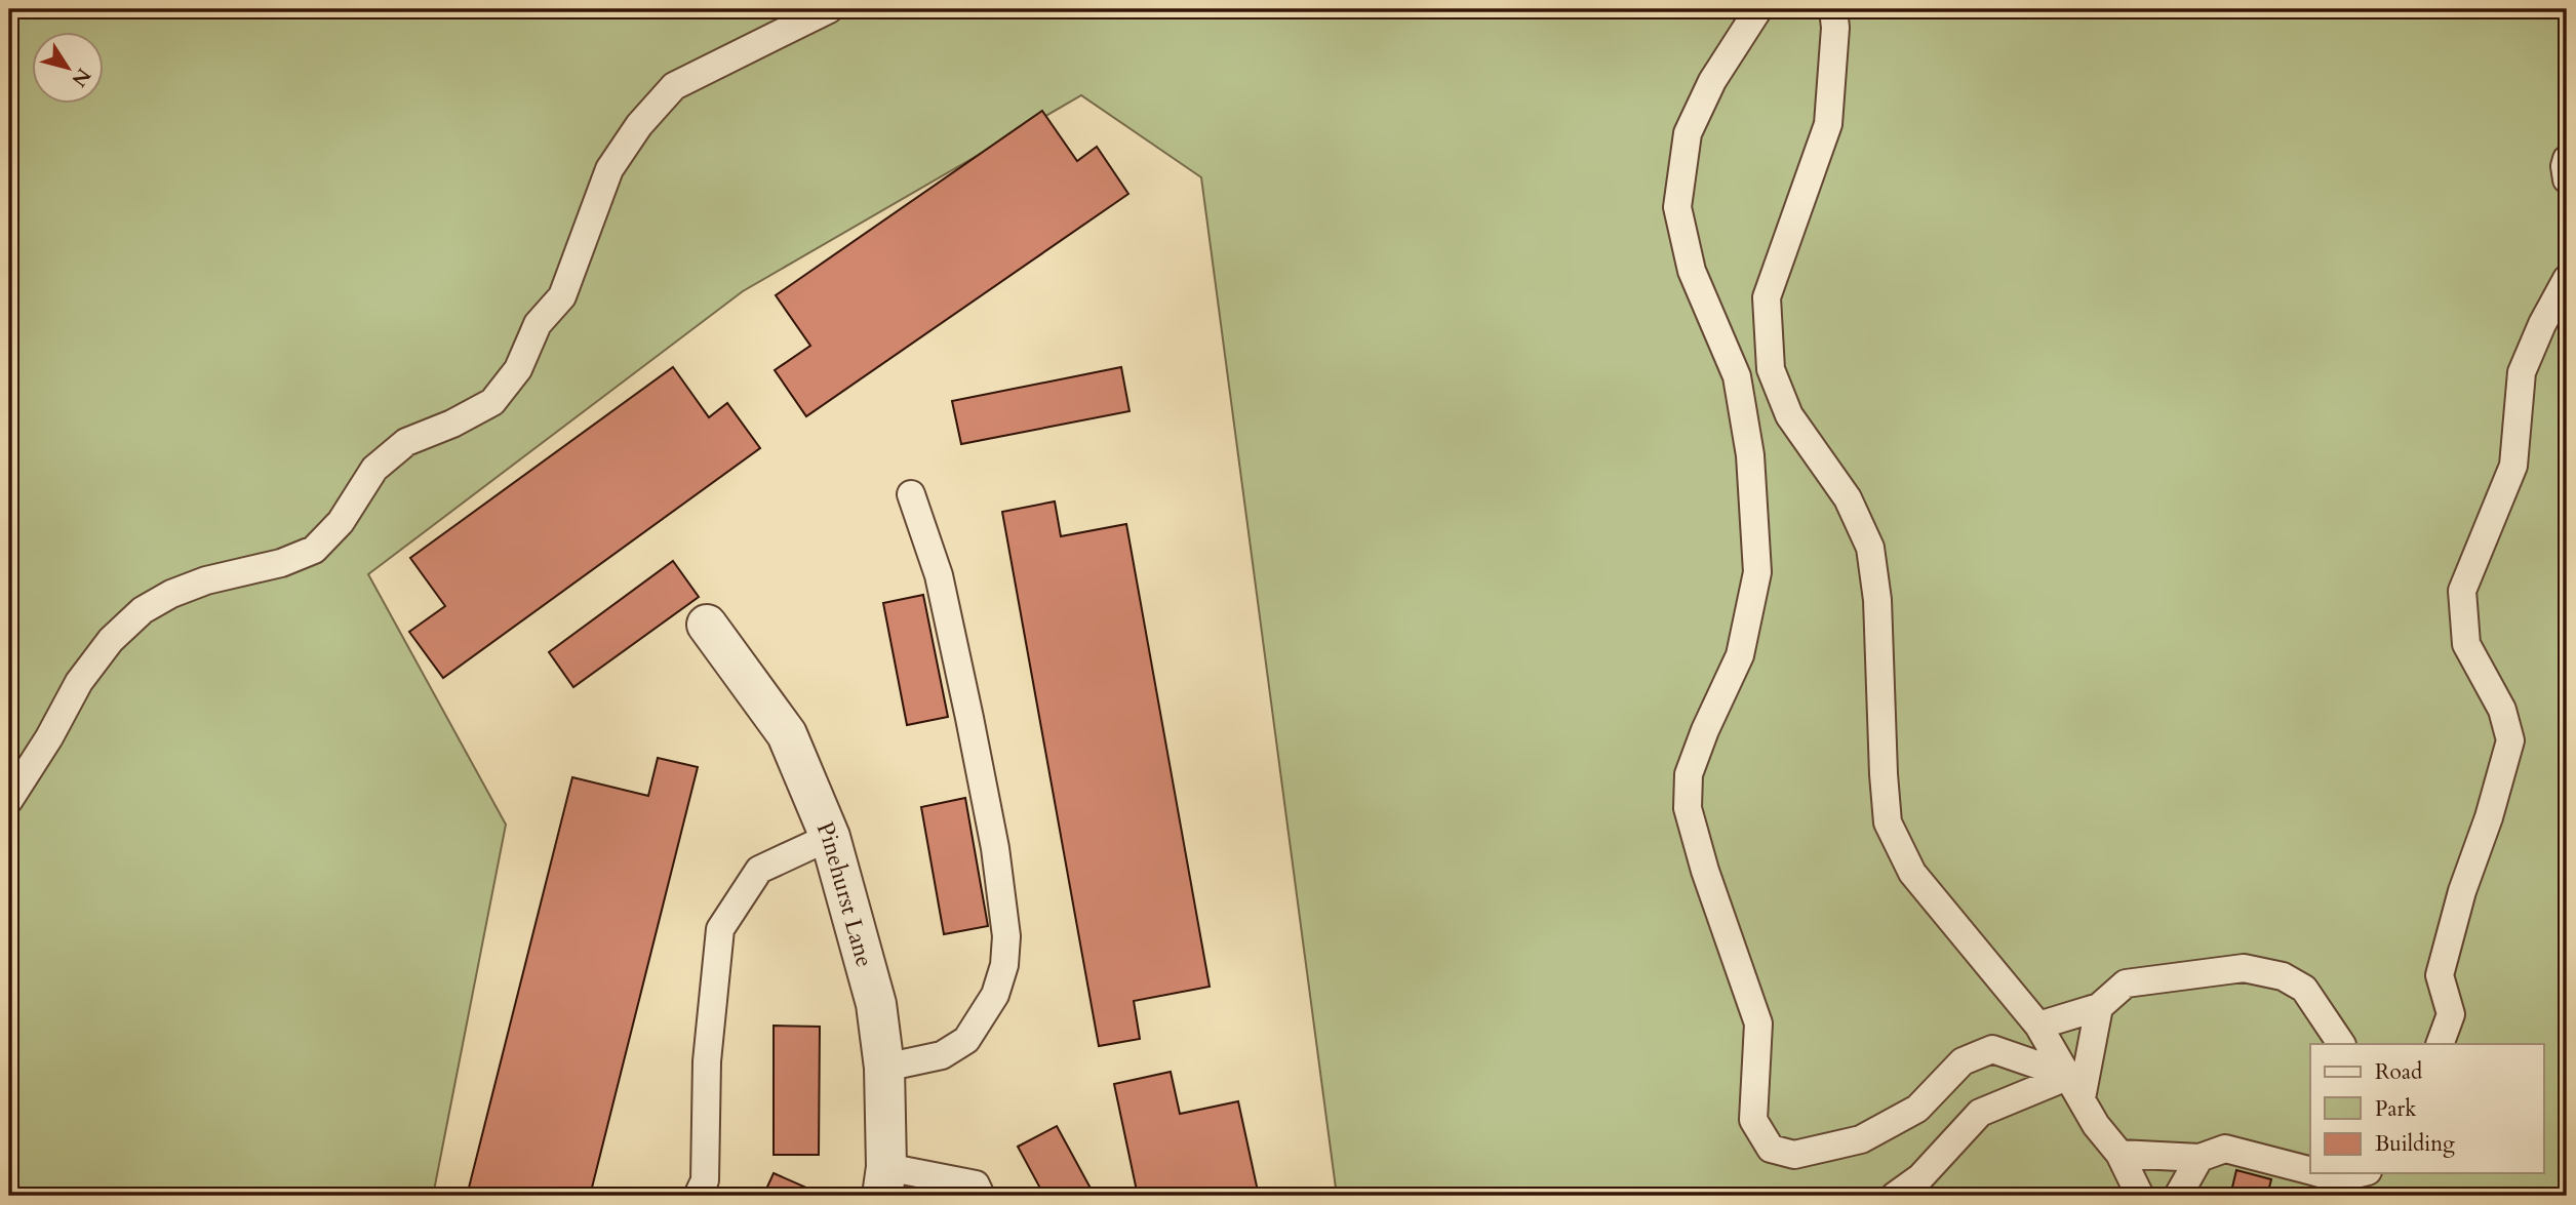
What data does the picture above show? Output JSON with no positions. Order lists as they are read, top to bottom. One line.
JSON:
{"streets":{"street":["Pinehurst Lane"]},"legend":["Road","Park","Building"],"north":"bottom right"}
